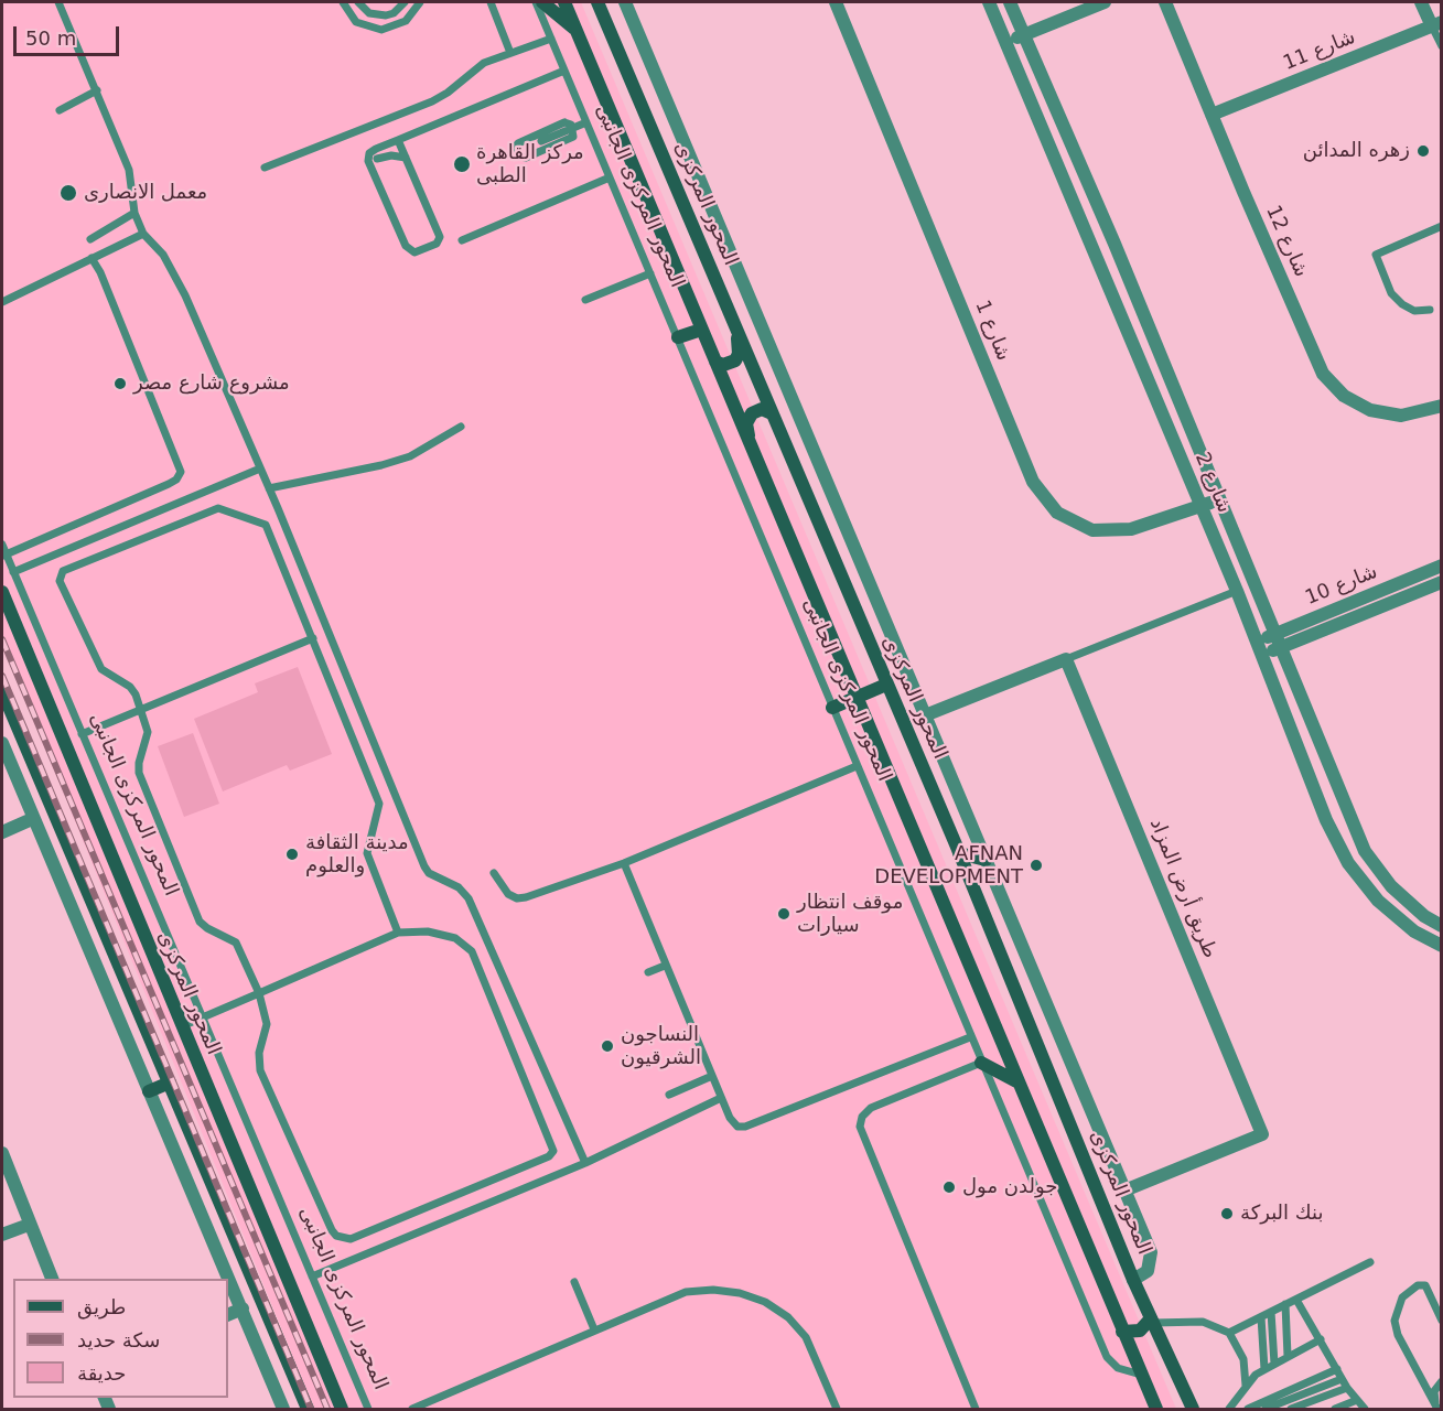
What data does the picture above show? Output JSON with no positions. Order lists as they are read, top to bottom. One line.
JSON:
{"streets":{"main road":["المحور المركزى"],"street":["شارع 11","شارع 12","شارع 1","شارع 2","شارع 10","طريق أرض المزاد"],"lane":["المحور المركزى الجانبى"]},"crossings":[["شارع 11","شارع 12"],["شارع 1","شارع 2"],["شارع 2","شارع 10"]],"places":["زهره المدائن","مركز القاهرة الطبى","معمل الانصارى","مشروع شارع مصر","مدينة الثقافة والعلوم","AFNAN DEVELOPMENT","موقف انتظار سيارات","النساجون الشرقيون","جولدن مول","بنك البركة"],"legend":["طريق","سكة حديد","حديقة"],"scale_bar":"50 m"}
